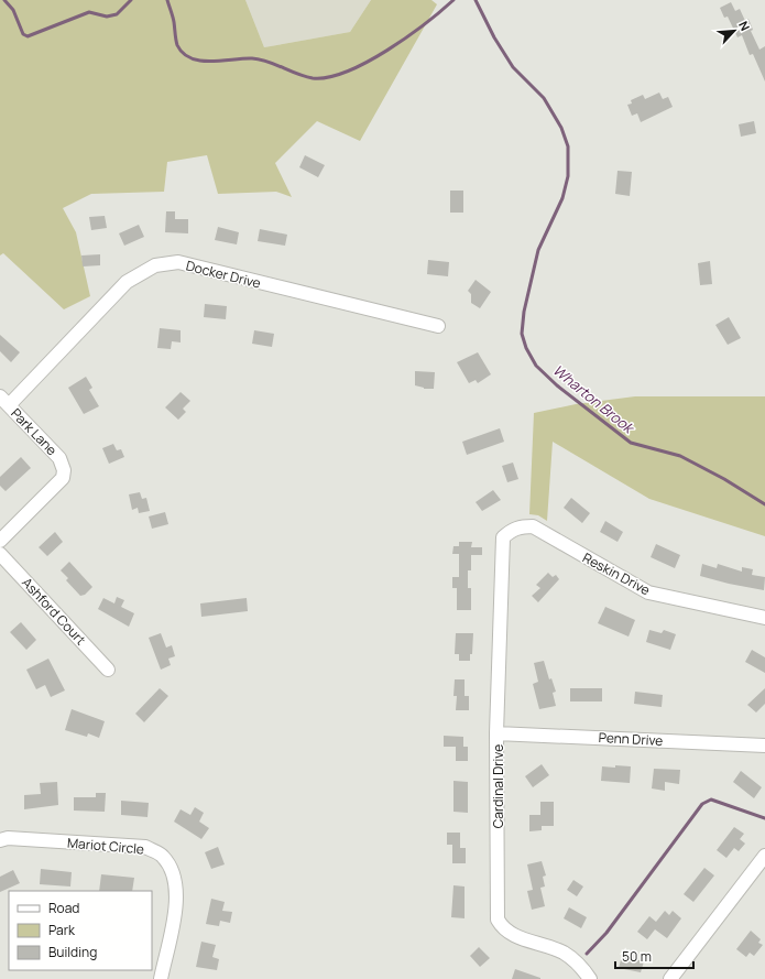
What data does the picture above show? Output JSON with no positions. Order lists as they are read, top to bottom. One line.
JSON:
{"streets":{"street":["Docker Drive","Park Lane","Reskin Drive","Ashford Court","Penn Drive","Cardinal Drive","Mariot Circle"]},"crossings":[["Docker Drive","Park Lane"],["Reskin Drive","Cardinal Drive"],["Penn Drive","Cardinal Drive"]],"water":["Wharton Brook"],"legend":["Road","Park","Building"],"scale_bar":"50 m","north":"top right"}
